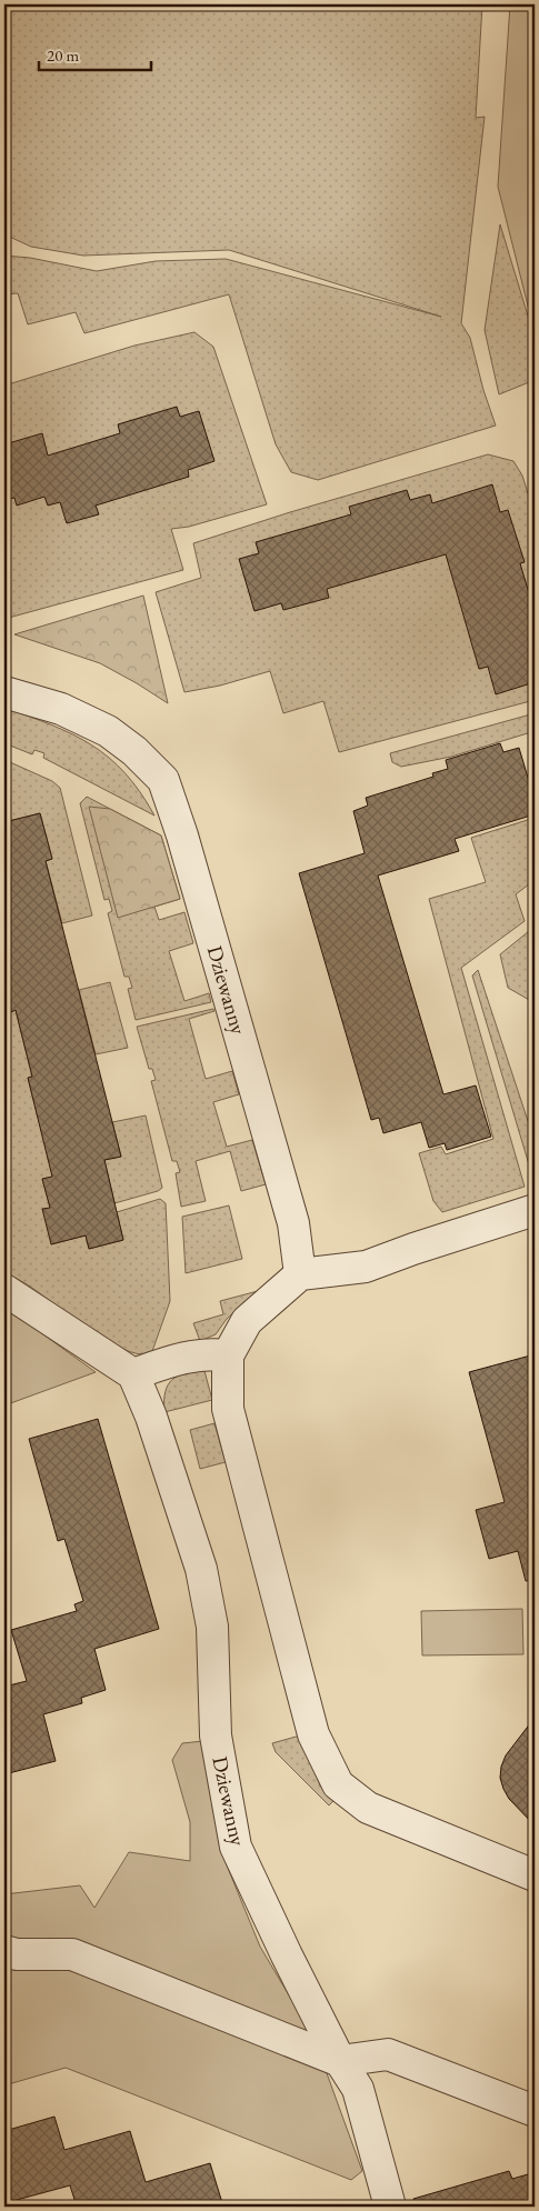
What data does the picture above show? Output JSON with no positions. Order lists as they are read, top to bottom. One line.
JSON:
{"streets":{"street":["Dziewanny"]},"scale_bar":"20 m"}
